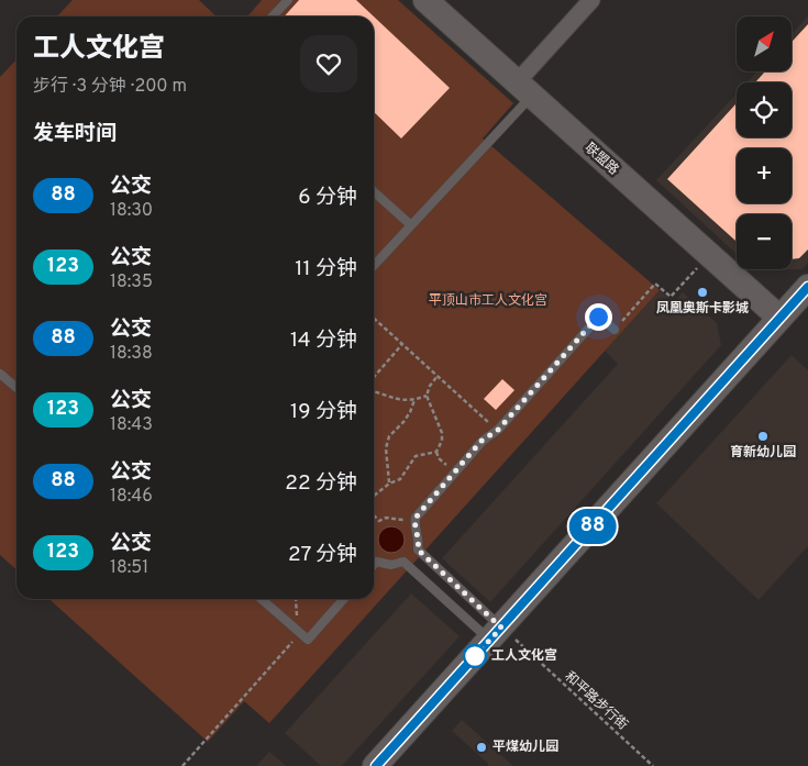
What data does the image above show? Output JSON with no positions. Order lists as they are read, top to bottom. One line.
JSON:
{"streets":{"street":["联盟路"],"path":["和平路步行街"]},"parks":["平顶山市工人文化宫"],"places":["凤凰奥斯卡影城","育新幼儿园","工人文化宫","平煤幼儿园"],"lines":["bus line 88"],"north":"top right","page":{"on_map":"88","map_buttons":["+","−"],"heading":[["工人文化宫","步行 · 3 分钟 · 200 m"],"发车时间"],"list":[{"mark":"88","name":"公交","note":"18:30","value":"6 分钟"},{"mark":"123","name":"公交","note":"18:35","value":"11 分钟"},{"mark":"88","name":"公交","note":"18:38","value":"14 分钟"},{"mark":"123","name":"公交","note":"18:43","value":"19 分钟"},{"mark":"88","name":"公交","note":"18:46","value":"22 分钟"},{"mark":"123","name":"公交","note":"18:51","value":"27 分钟"}]}}
